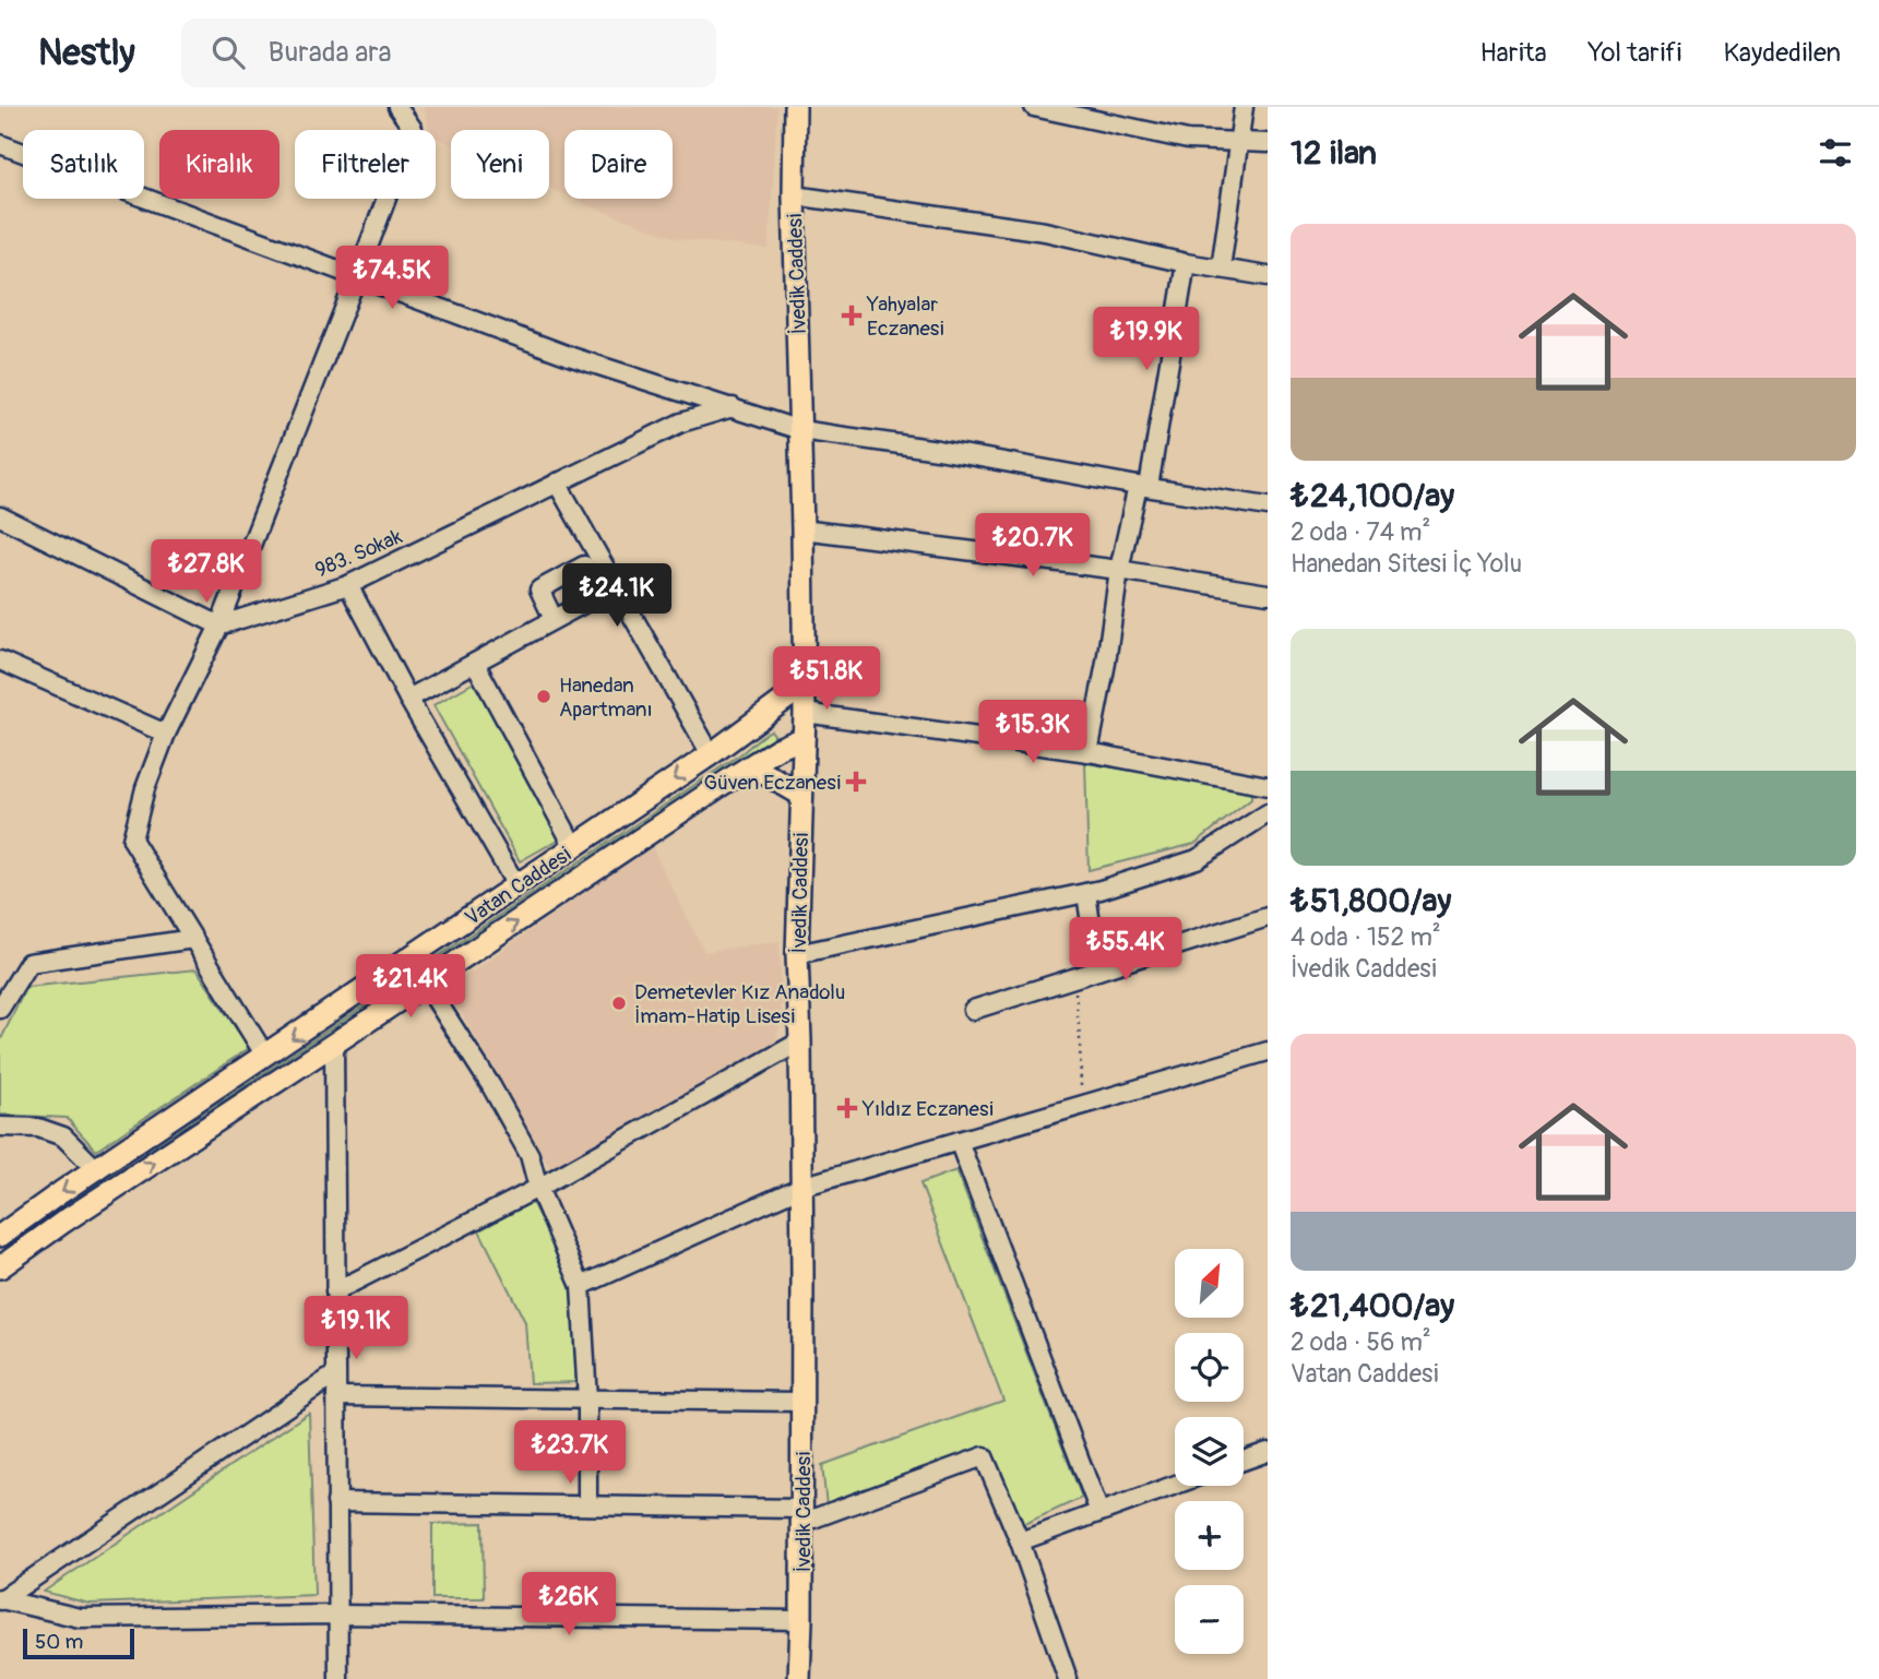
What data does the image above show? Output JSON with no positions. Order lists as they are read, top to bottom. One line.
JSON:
{"streets":{"main road":["İvedik Caddesi","Vatan Caddesi"],"street":["983. Sokak"]},"crossings":[["İvedik Caddesi","Vatan Caddesi"]],"places":{"health":["Yahyalar Eczanesi","Güven Eczanesi","Yıldız Eczanesi"],"other":["Hanedan Apartmanı","Demetevler Kız Anadolu İmam-Hatip Lisesi"]},"scale_bar":"50 m","north":"top right","page":{"header":"Nestly","search":"Burada ara","nav":["Harita","Yol tarifi","Kaydedilen"],"heading":"12 ilan","chip":["Satılık","Kiralık","Filtreler","Yeni","Daire"],"list":[{"name":"₺24,100/ay","note":"2 oda · 74 m² · Hanedan Sitesi İç Yolu"},{"name":"₺51,800/ay","note":"4 oda · 152 m² · İvedik Caddesi"},{"name":"₺21,400/ay","note":"2 oda · 56 m² · Vatan Caddesi"}],"price":["₺74.5K","₺19.9K","₺20.7K","₺27.8K","₺24.1K","₺51.8K","₺15.3K","₺55.4K","₺21.4K","₺19.1K","₺23.7K","₺26K"],"map_buttons":["+","−"],"scale":"50 m"}}
